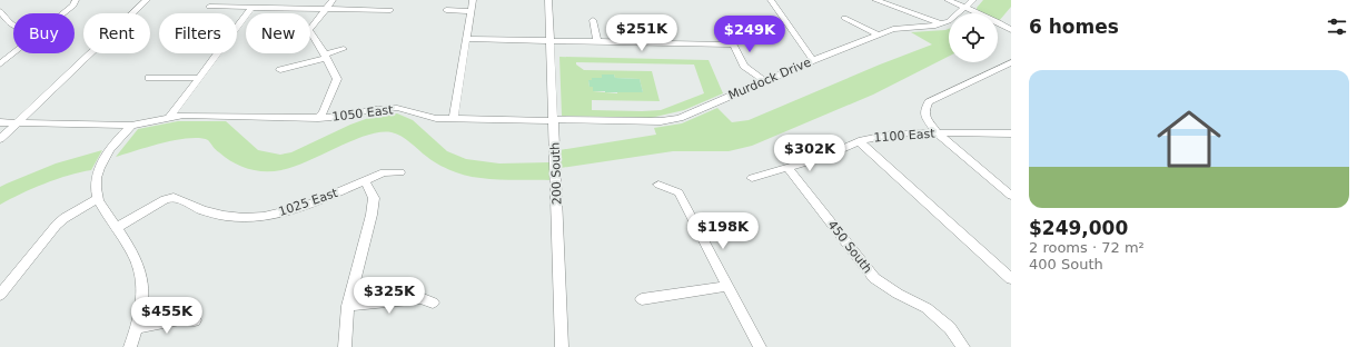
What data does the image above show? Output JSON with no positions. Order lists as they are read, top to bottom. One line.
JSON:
{"streets":{"street":["Murdock Drive","1050 East","1100 East","200 South","1025 East","450 South"]},"crossings":[["Murdock Drive","1050 East"],["Murdock Drive","200 South"],["1050 East","200 South"],["1100 East","450 South"]],"page":{"heading":"6 homes","chip":["Buy","Rent","Filters","New"],"price":["$251K","$249K","$302K","$198K","$325K","$455K"],"list":[{"name":"$249,000","note":"2 rooms · 72 m² · 400 South"}]}}
